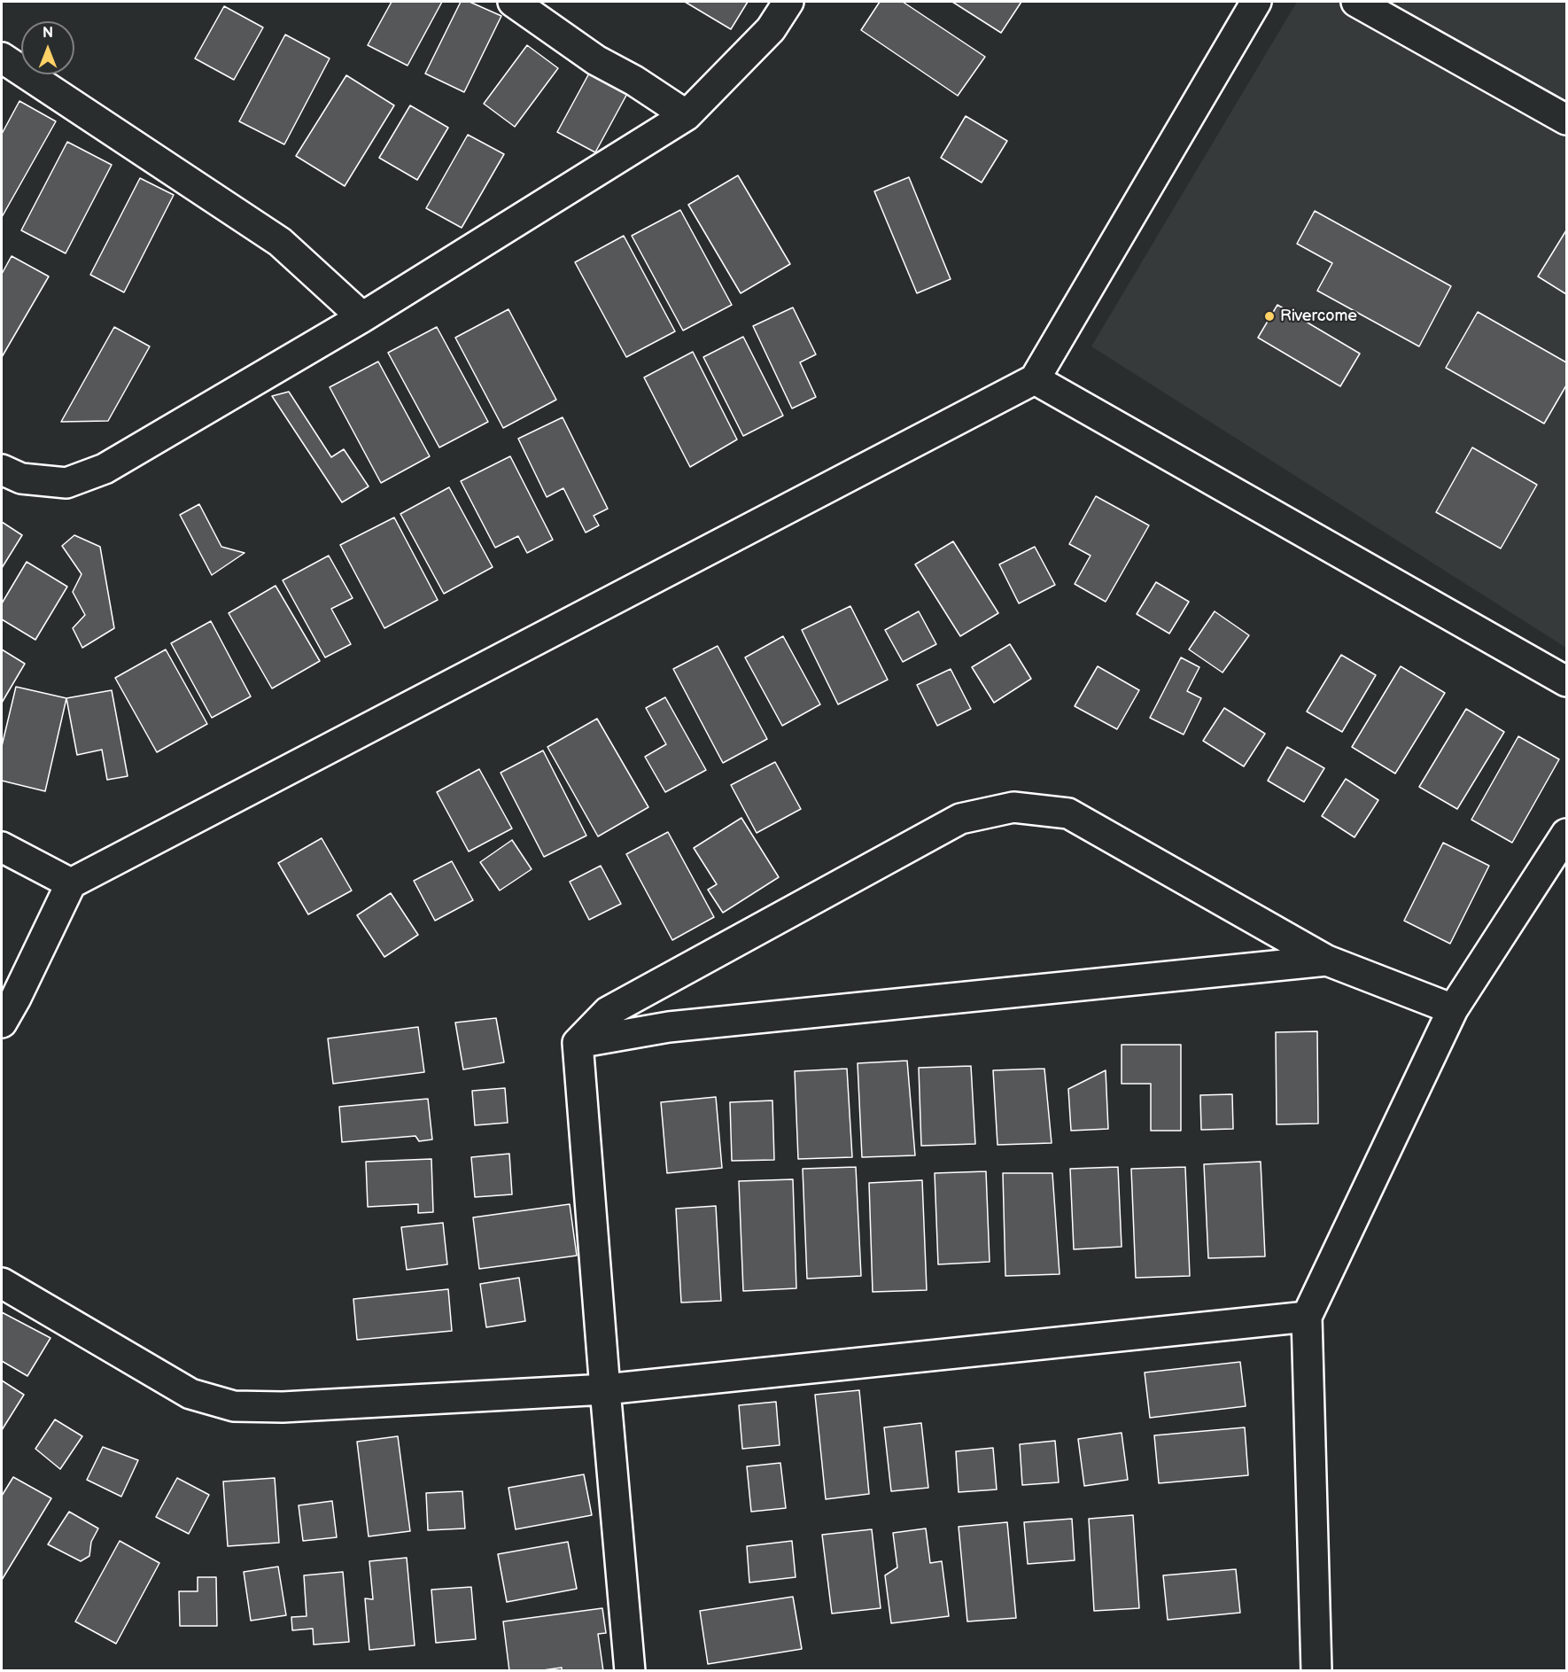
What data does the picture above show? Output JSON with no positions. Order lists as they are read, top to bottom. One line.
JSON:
{"places":["Rivercome"],"north":"top"}
